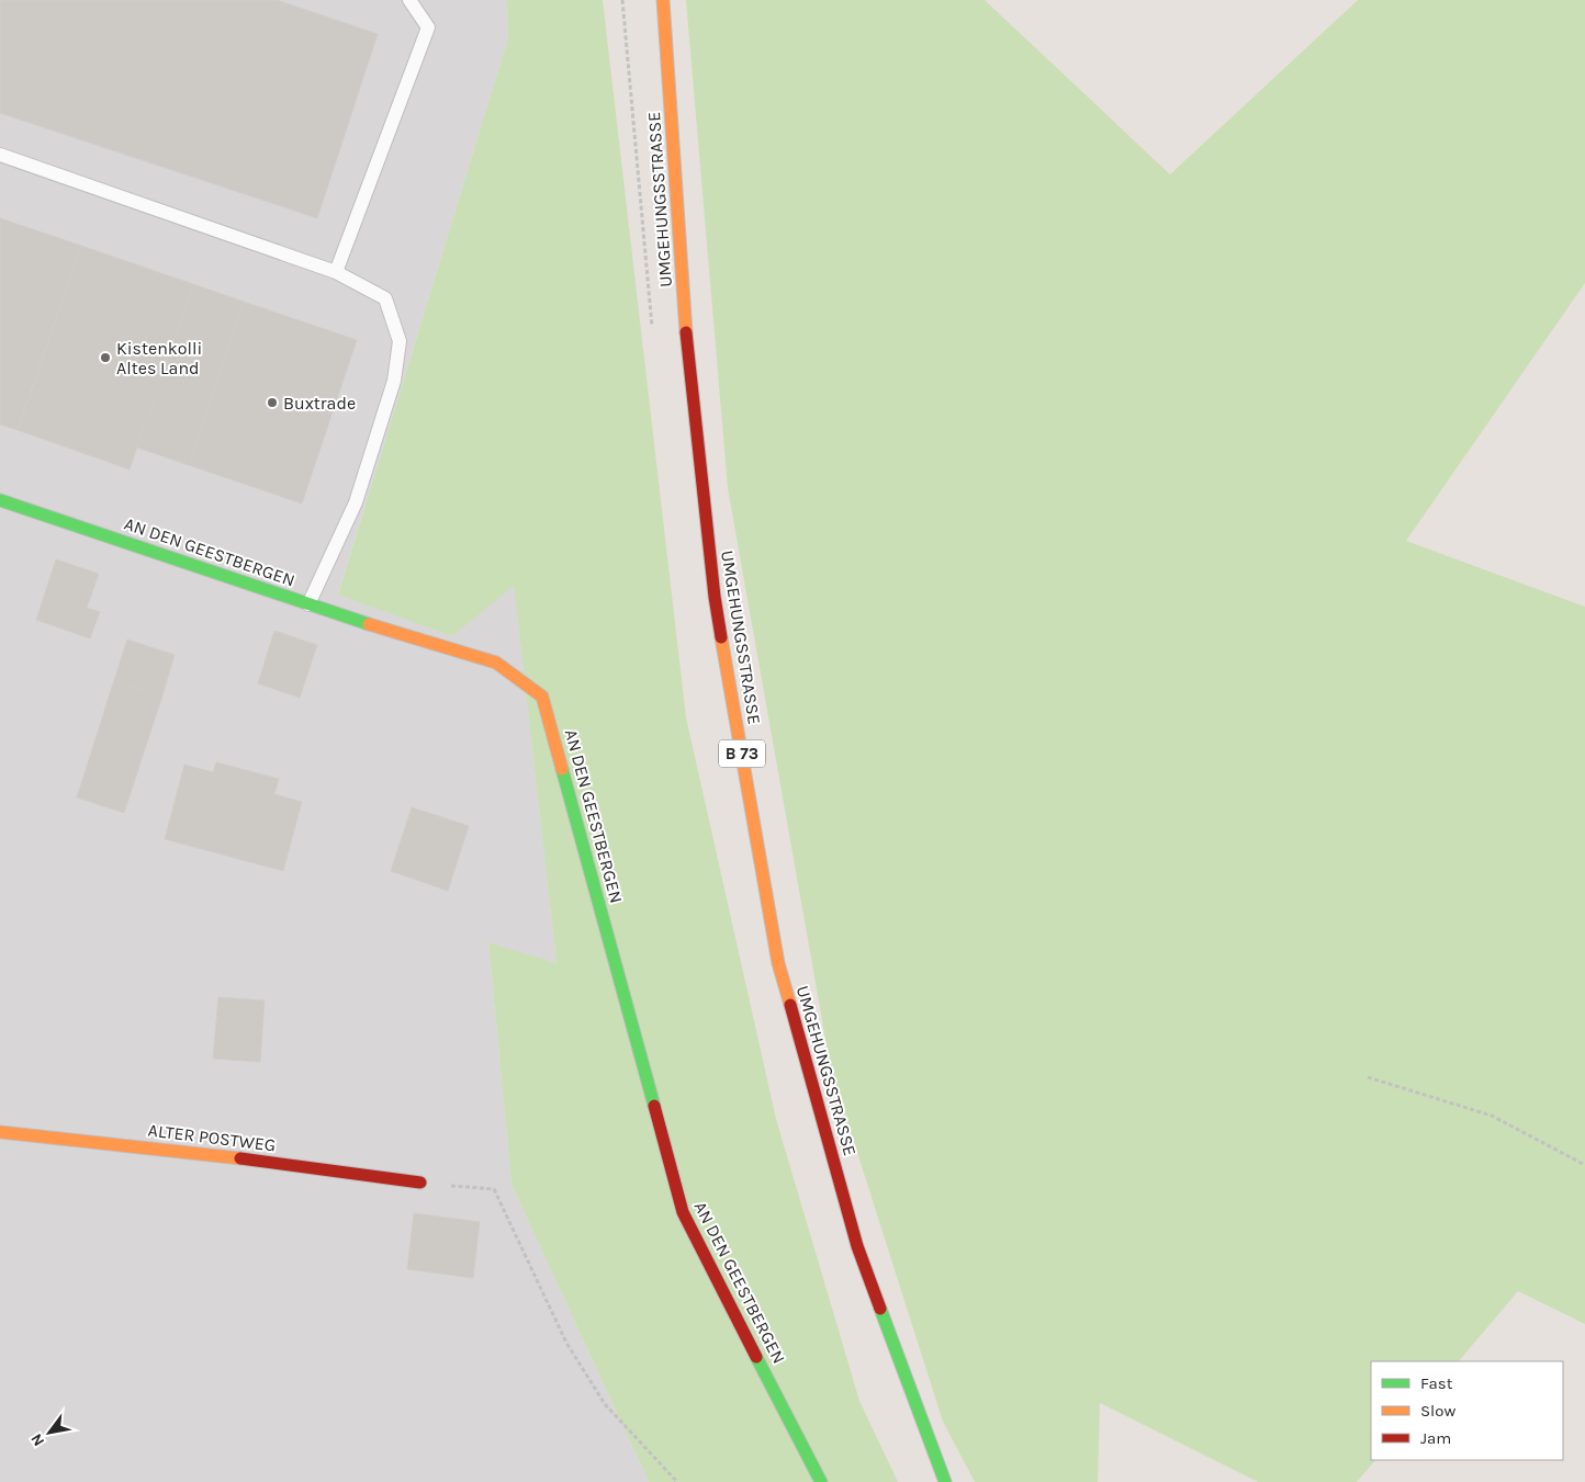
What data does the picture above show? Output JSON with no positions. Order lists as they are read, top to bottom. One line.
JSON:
{"streets":{"street":["UMGEHUNGSSTRASSE","AN DEN GEESTBERGEN","B 73","ALTER POSTWEG"]},"places":["Kistenkolli Altes Land","Buxtrade"],"legend":["Fast","Slow","Jam"],"north":"bottom left"}
